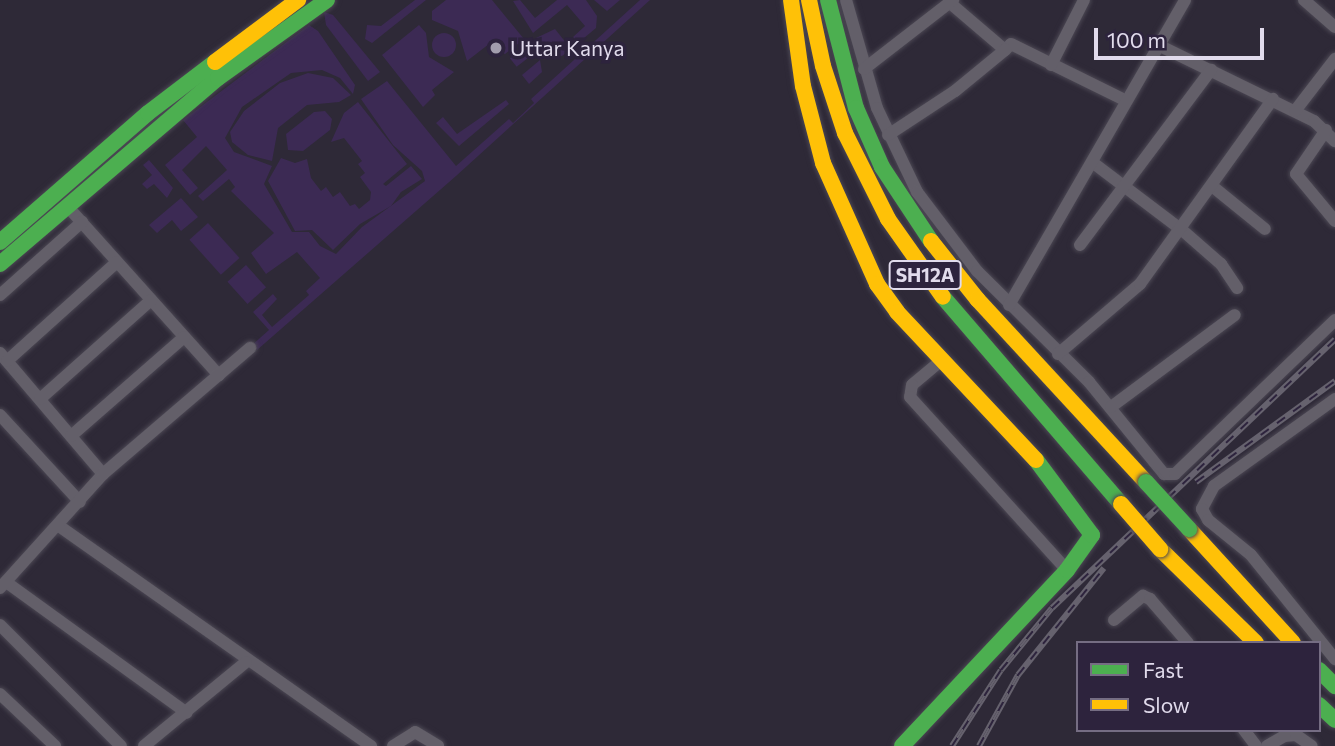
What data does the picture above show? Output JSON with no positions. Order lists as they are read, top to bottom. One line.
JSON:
{"streets":{"street":["SH12A"]},"places":["Uttar Kanya"],"legend":["Fast","Slow"],"scale_bar":"100 m"}
